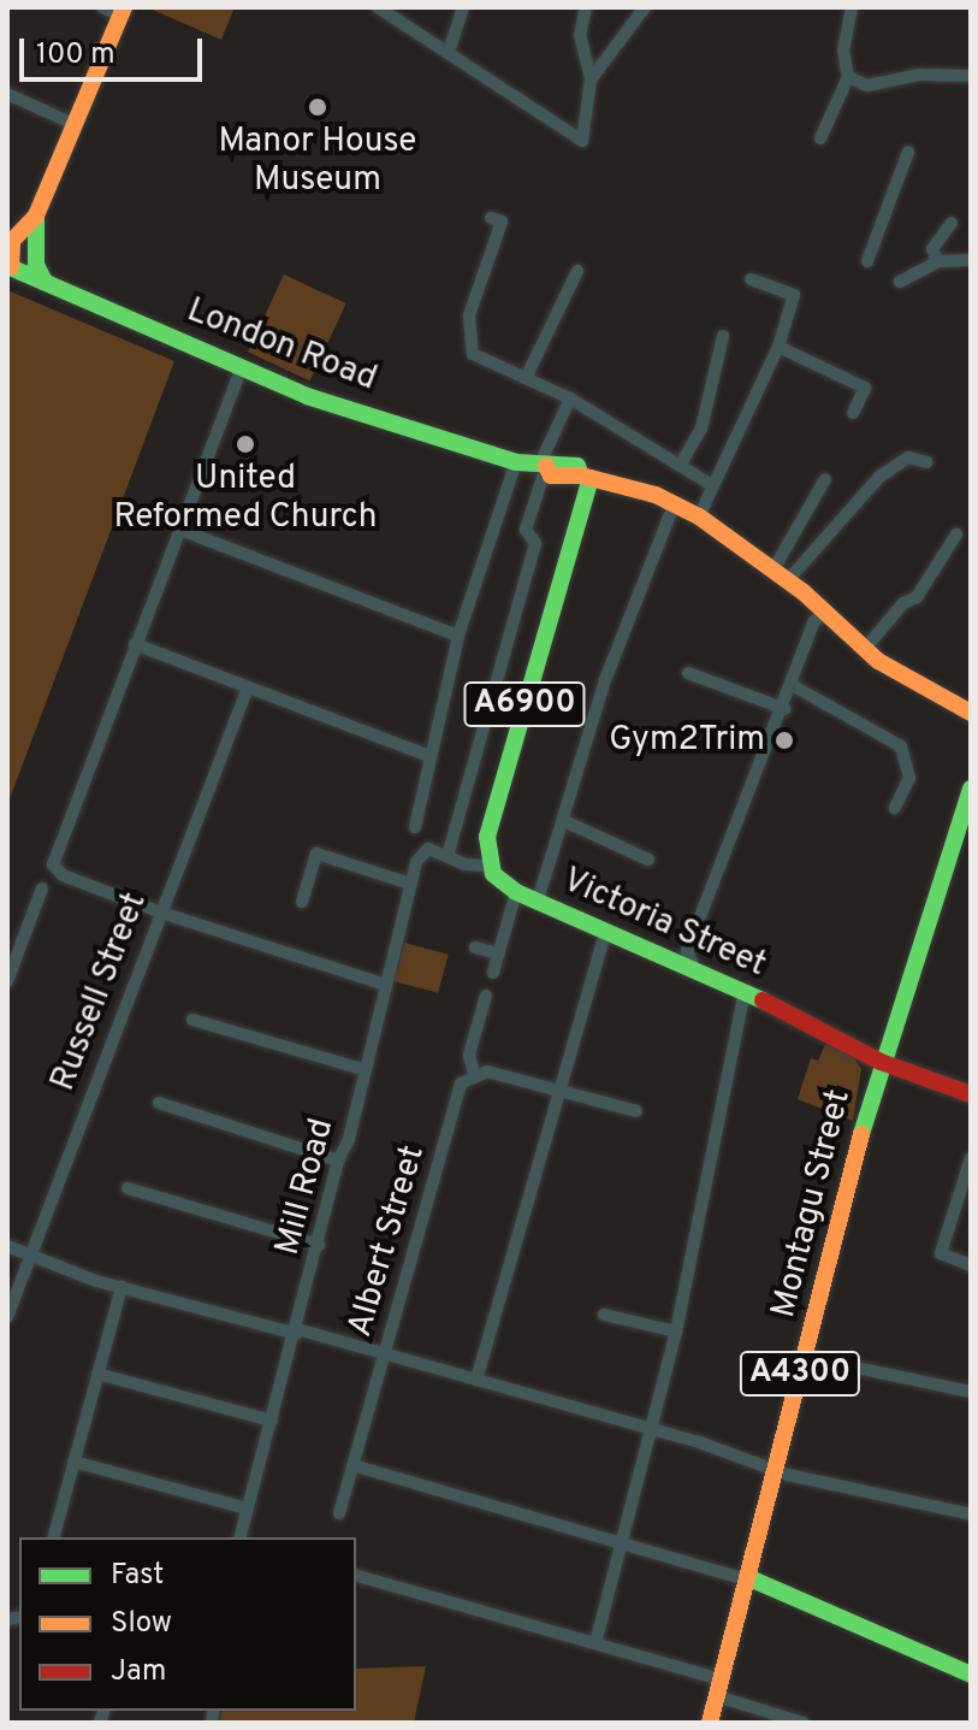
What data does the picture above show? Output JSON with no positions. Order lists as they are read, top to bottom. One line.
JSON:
{"streets":{"main road":["London Road","A6900","Victoria Street","Montagu Street","A4300"],"street":["Russell Street","Mill Road","Albert Street"]},"crossings":[["London Road","A6900"],["A6900","Victoria Street"],["Victoria Street","Montagu Street"],["Montagu Street","A4300"]],"places":["Manor House Museum","United Reformed Church","Gym2Trim"],"legend":["Fast","Slow","Jam"],"scale_bar":"100 m"}
